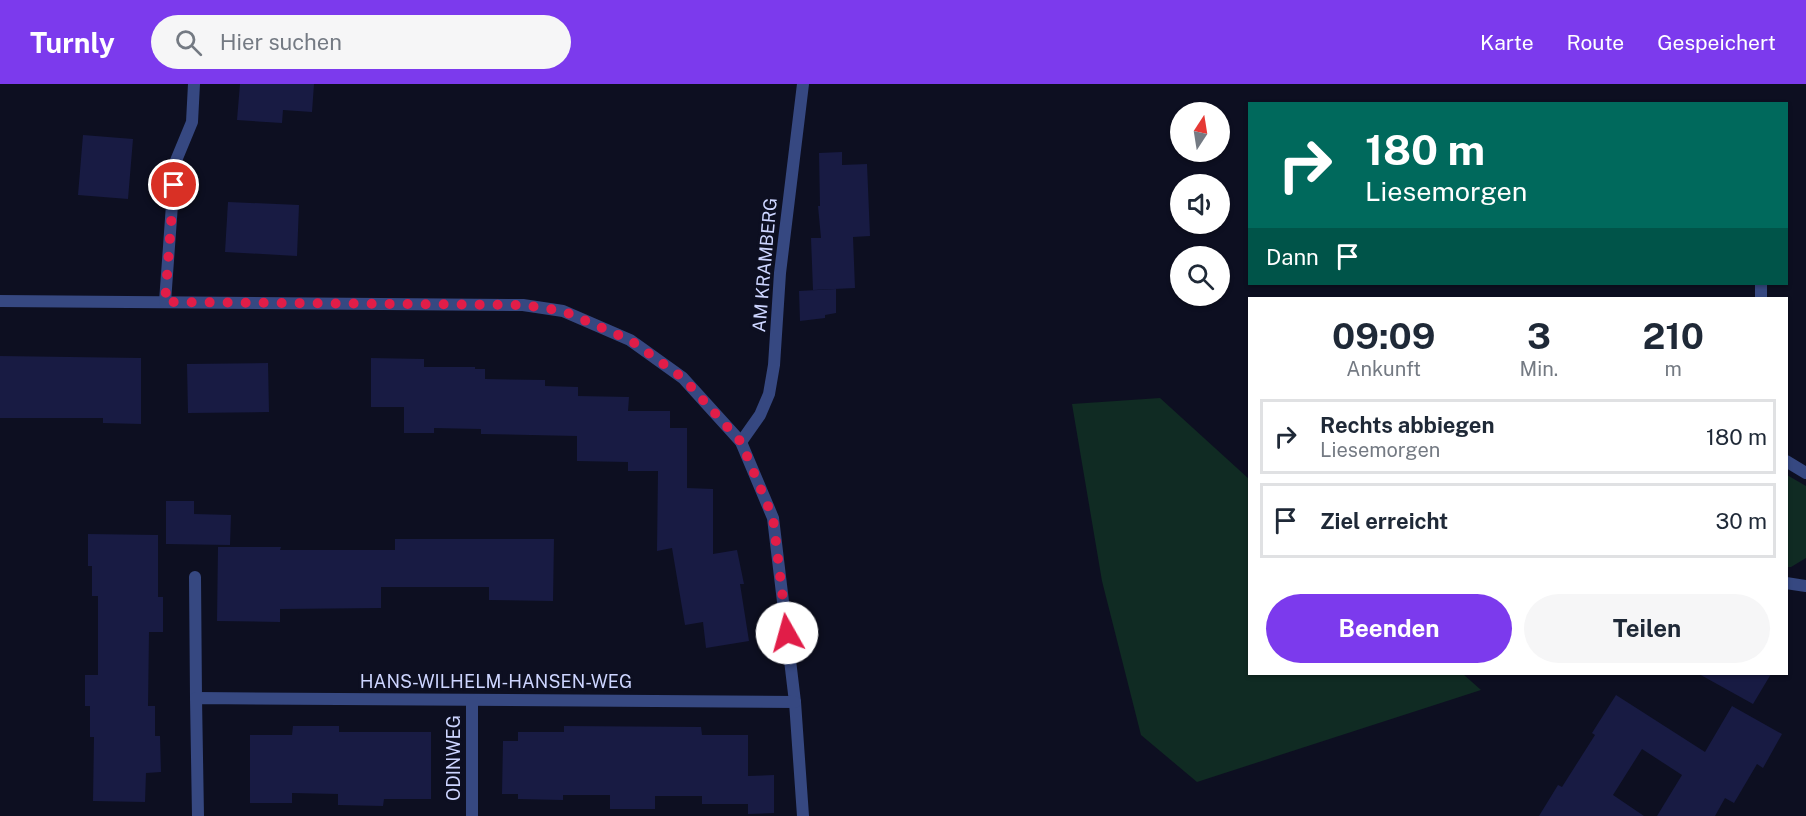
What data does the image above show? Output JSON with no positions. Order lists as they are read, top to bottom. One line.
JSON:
{"streets":{"street":["AM KRAMBERG","HANS-WILHELM-HANSEN-WEG","ODINWEG"]},"crossings":[["HANS-WILHELM-HANSEN-WEG","ODINWEG"]],"north":"top","page":{"header":"Turnly","search":"Hier suchen","nav":["Karte","Route","Gespeichert"],"turn":["180 m","Liesemorgen"],"then":"Dann","eta":["09:09","Ankunft","3","Min.","210","m"],"list":[{"name":"Rechts abbiegen","note":"Liesemorgen","value":"180 m"},{"name":"Ziel erreicht","value":"30 m"}],"buttons":["Beenden","Teilen"]}}
